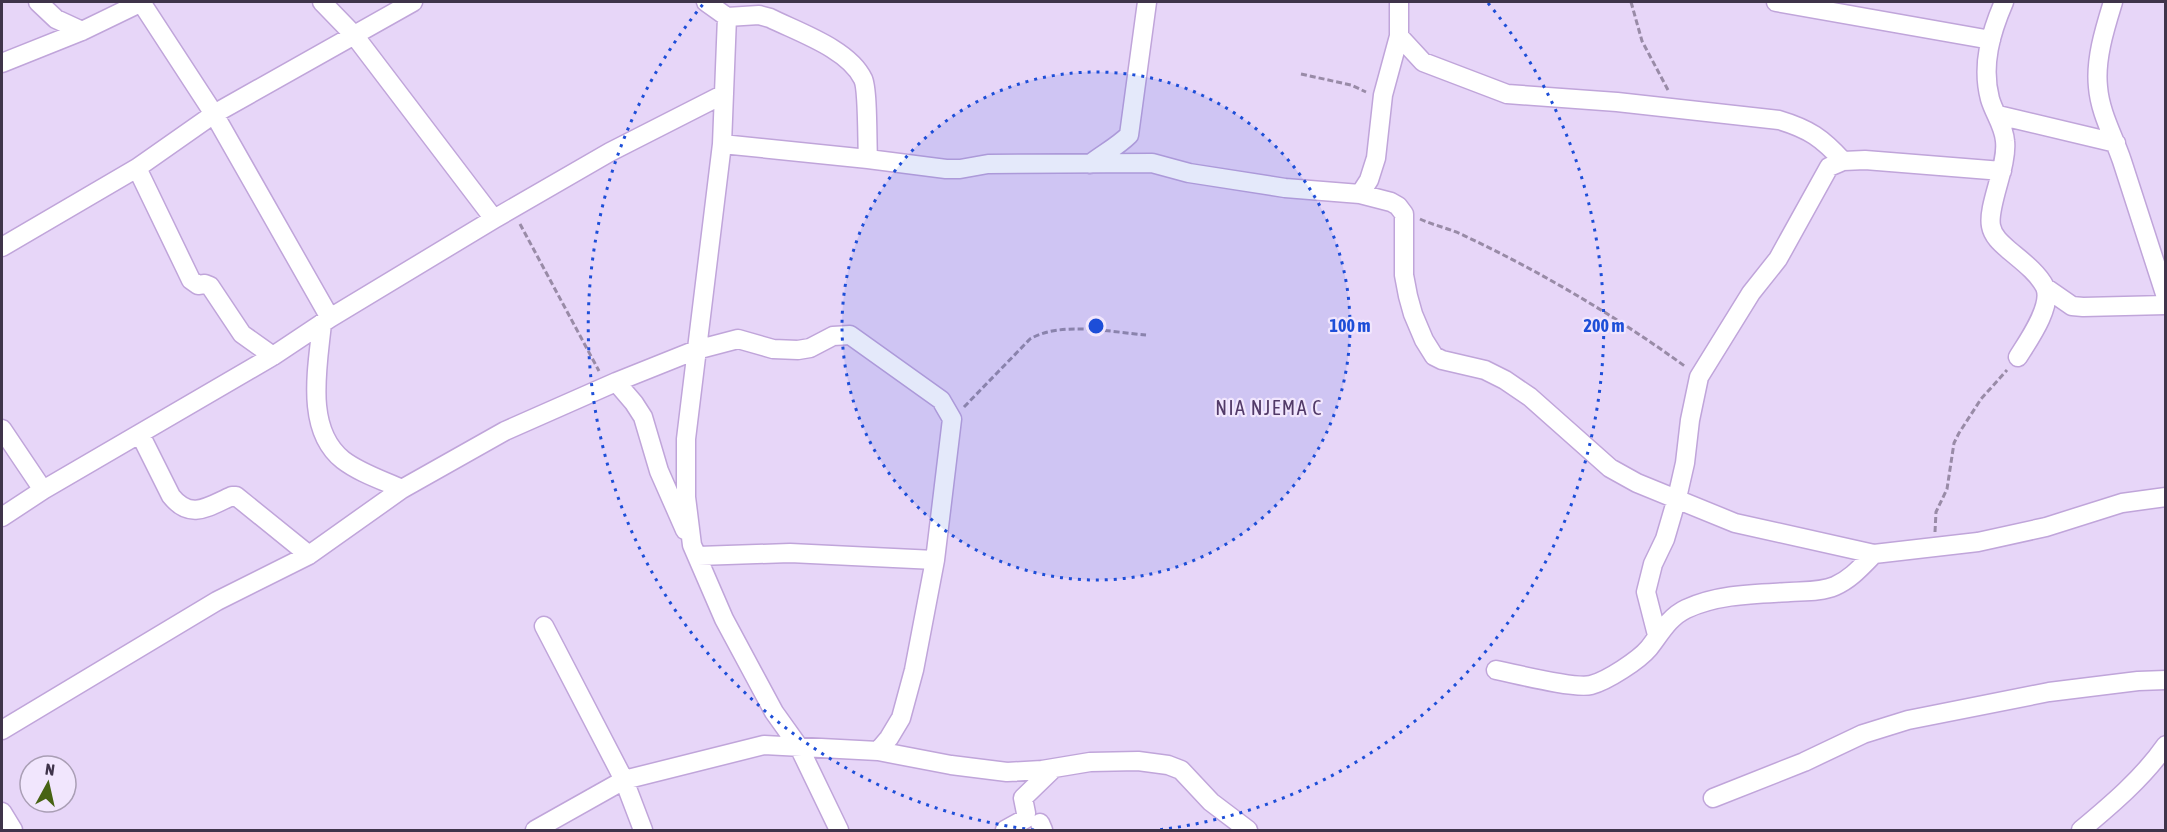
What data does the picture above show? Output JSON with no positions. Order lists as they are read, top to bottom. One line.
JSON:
{"districts":["NIA NJEMA C"],"north":"top","rings":["100 m","200 m"]}
